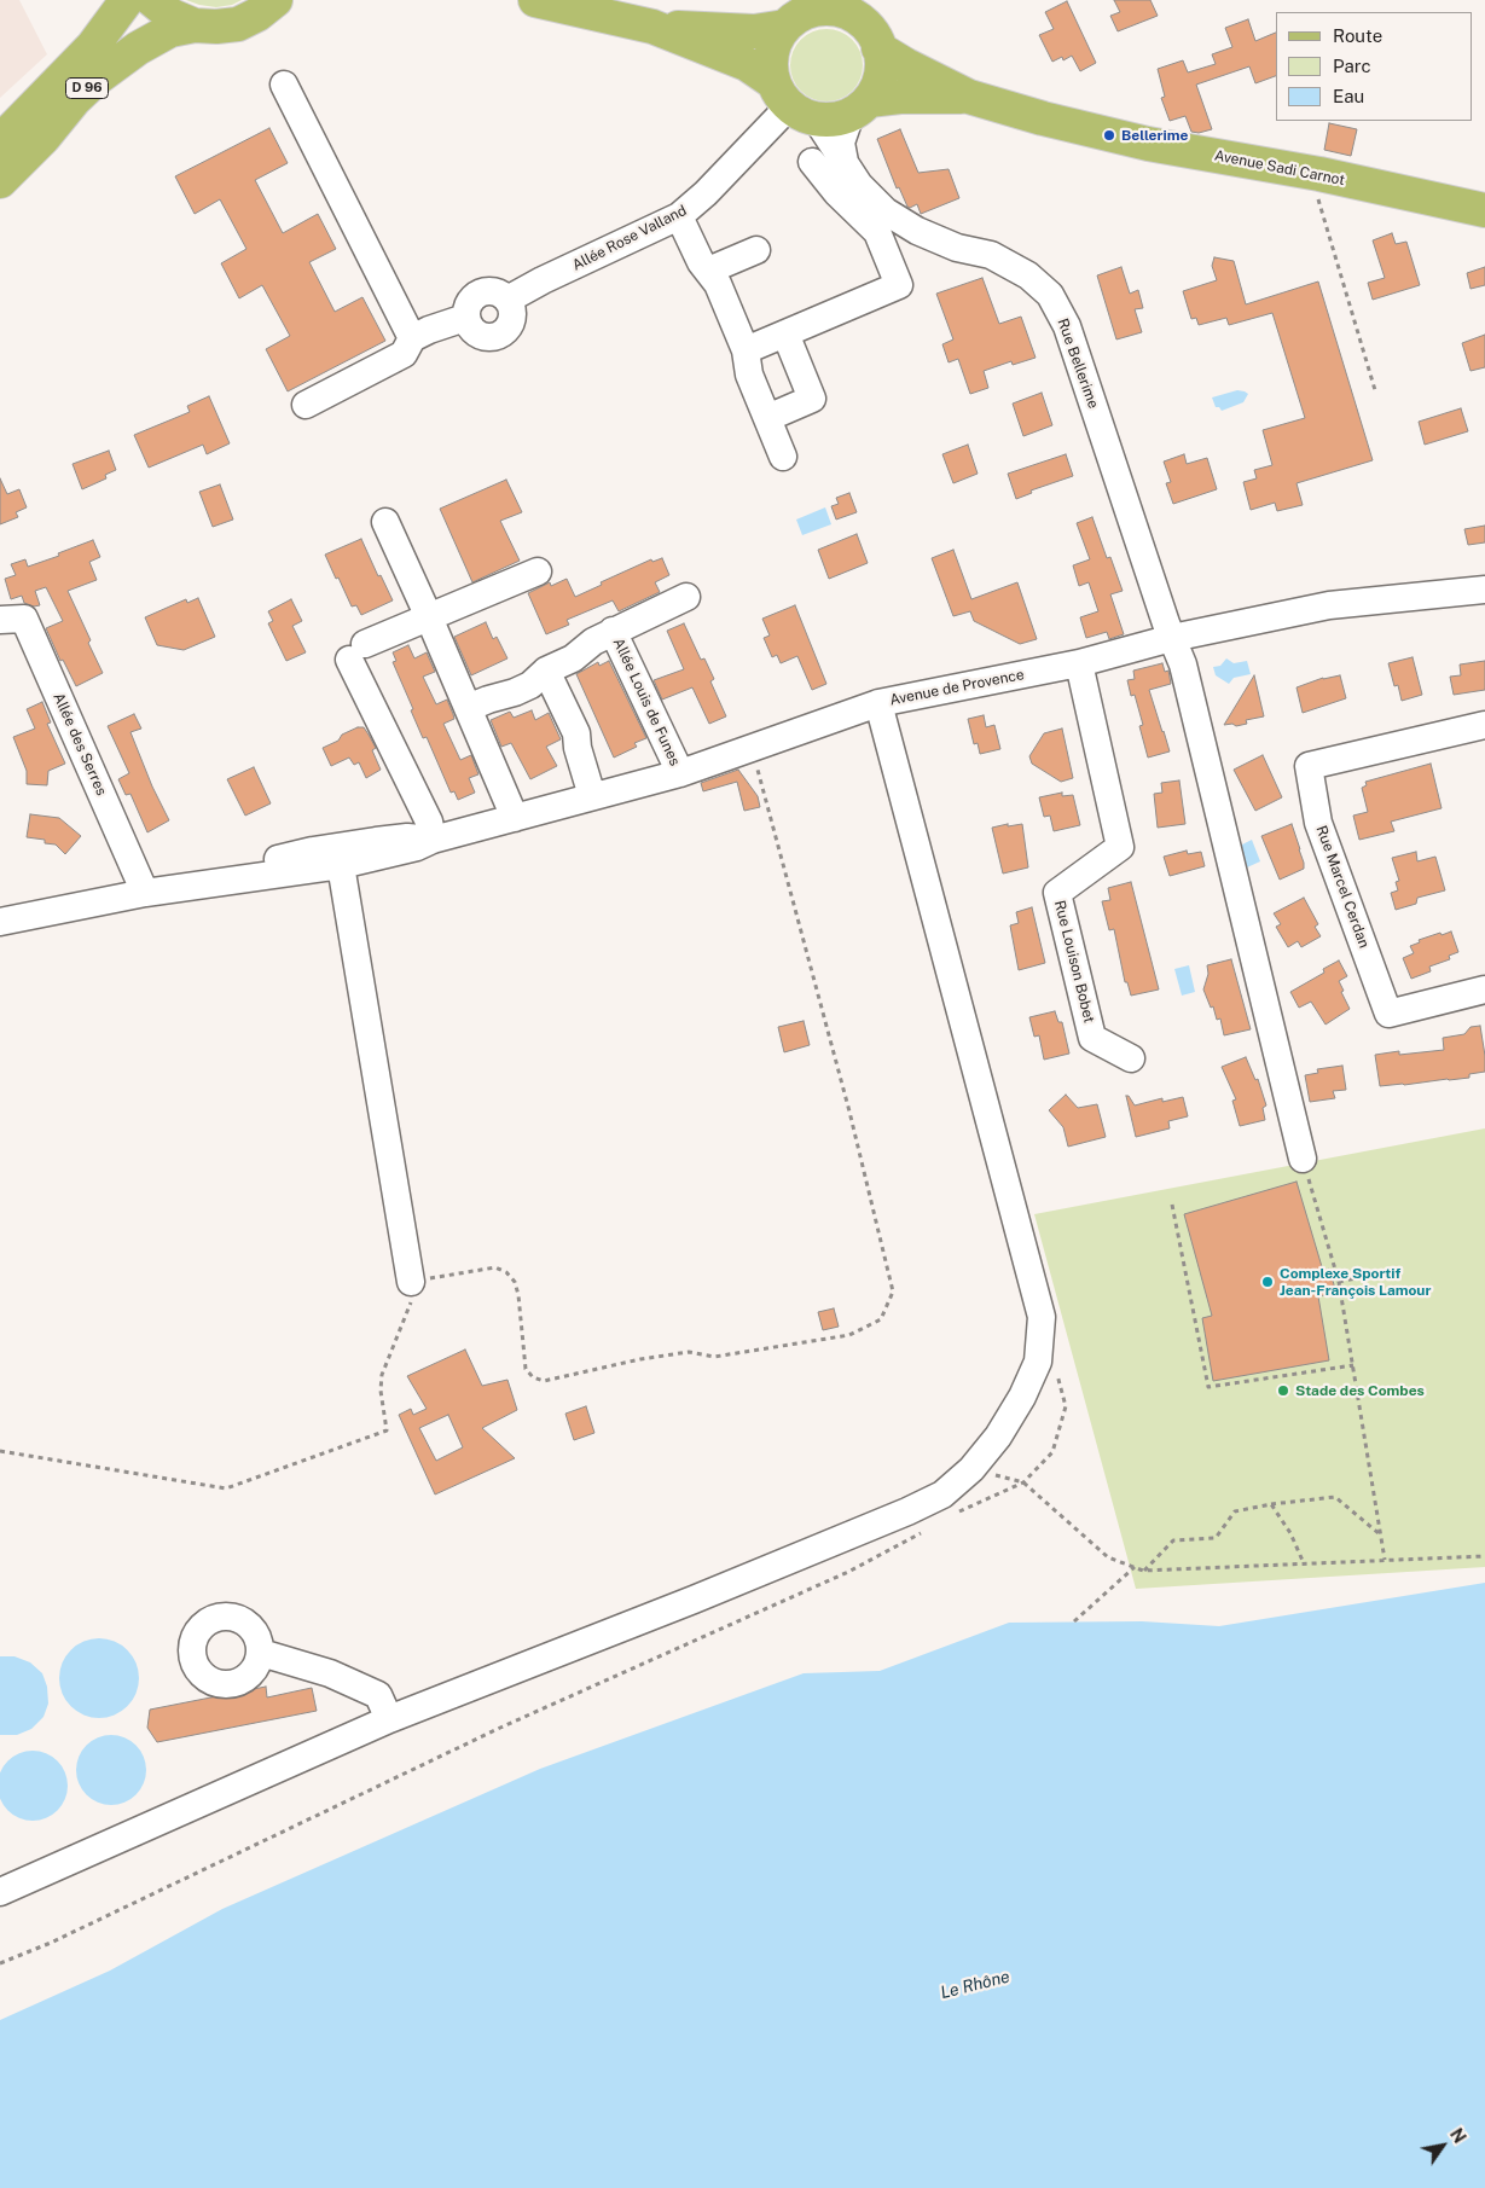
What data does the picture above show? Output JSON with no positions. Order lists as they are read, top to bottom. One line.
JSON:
{"streets":{"main road":["D 96","Avenue Sadi Carnot"],"street":["Allée Rose Valland","Rue Bellerime","Avenue de Provence","Allée Louis de Funes","Allée des Serres","Rue Marcel Cerdan","Rue Louison Bobet"]},"crossings":[["Avenue Sadi Carnot","Allée Rose Valland"],["Avenue Sadi Carnot","Rue Bellerime"],["Allée Rose Valland","Rue Bellerime"],["Rue Bellerime","Avenue de Provence"],["Avenue de Provence","Allée Louis de Funes"],["Avenue de Provence","Rue Louison Bobet"]],"water":["Le Rhône"],"places":["Bellerime","Complexe Sportif Jean-François Lamour","Stade des Combes"],"legend":["Route","Parc","Eau"],"north":"top right"}
